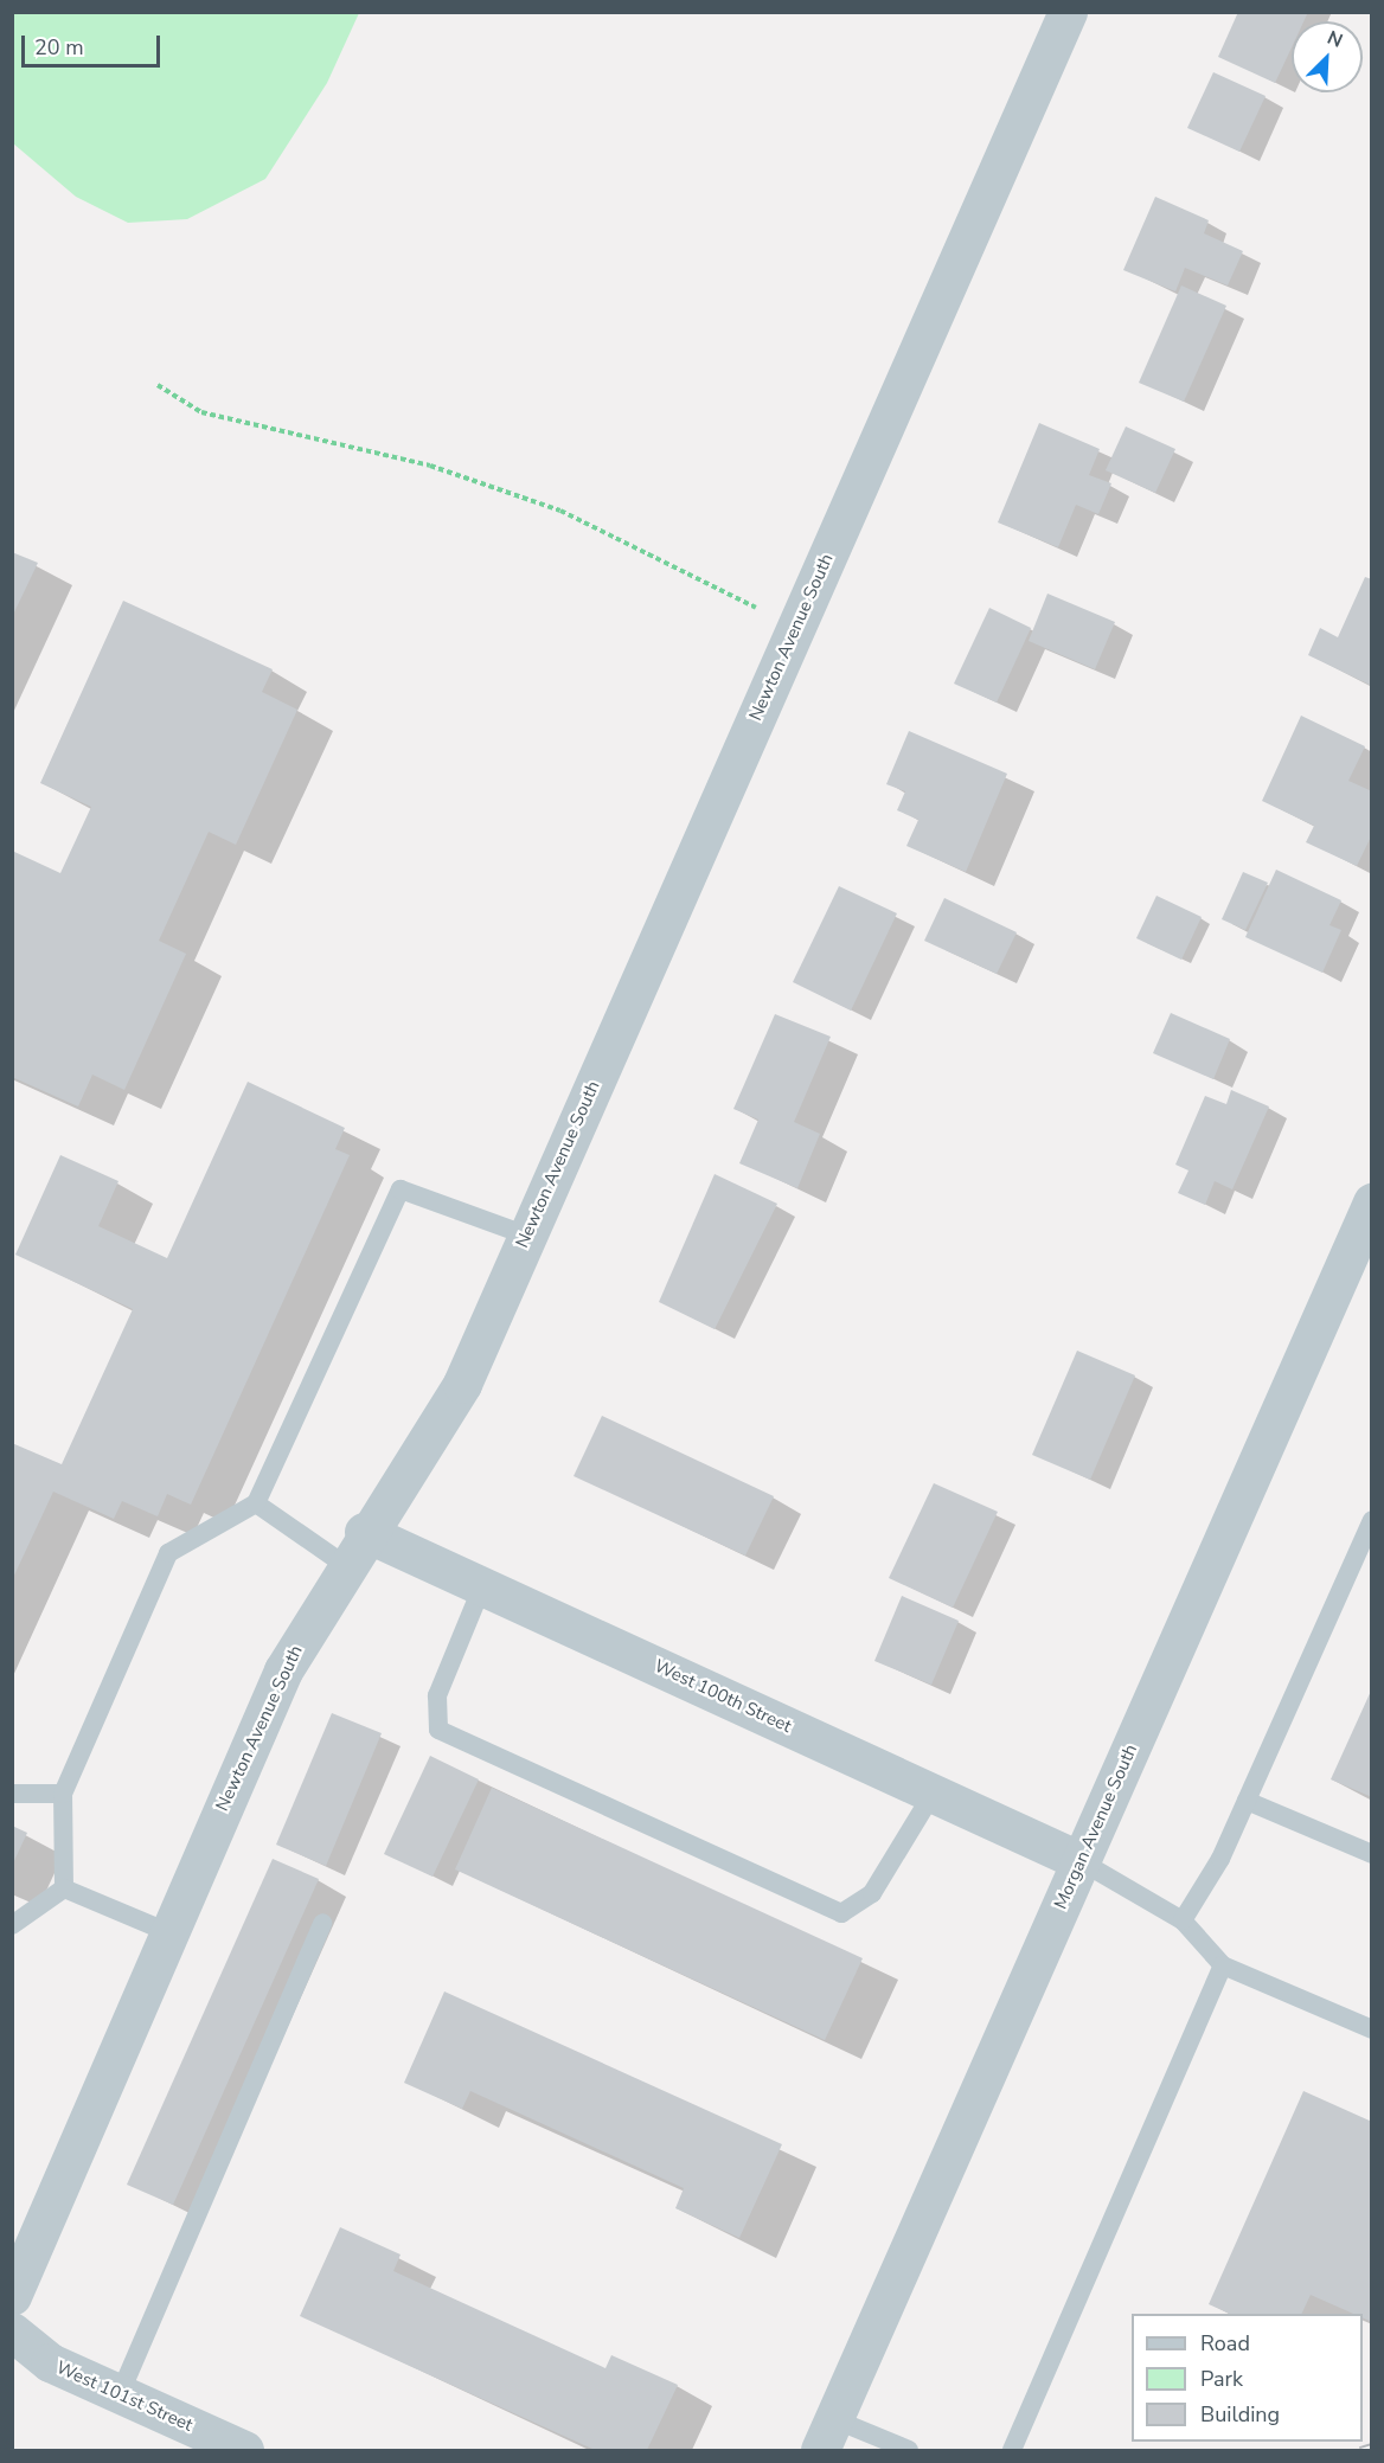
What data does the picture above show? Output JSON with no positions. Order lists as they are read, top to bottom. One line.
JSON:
{"streets":{"street":["Newton Avenue South","West 100th Street","Morgan Avenue South","West 101st Street"]},"crossings":[["Newton Avenue South","West 100th Street"],["West 100th Street","Morgan Avenue South"]],"legend":["Road","Park","Building"],"scale_bar":"20 m","north":"top right"}
